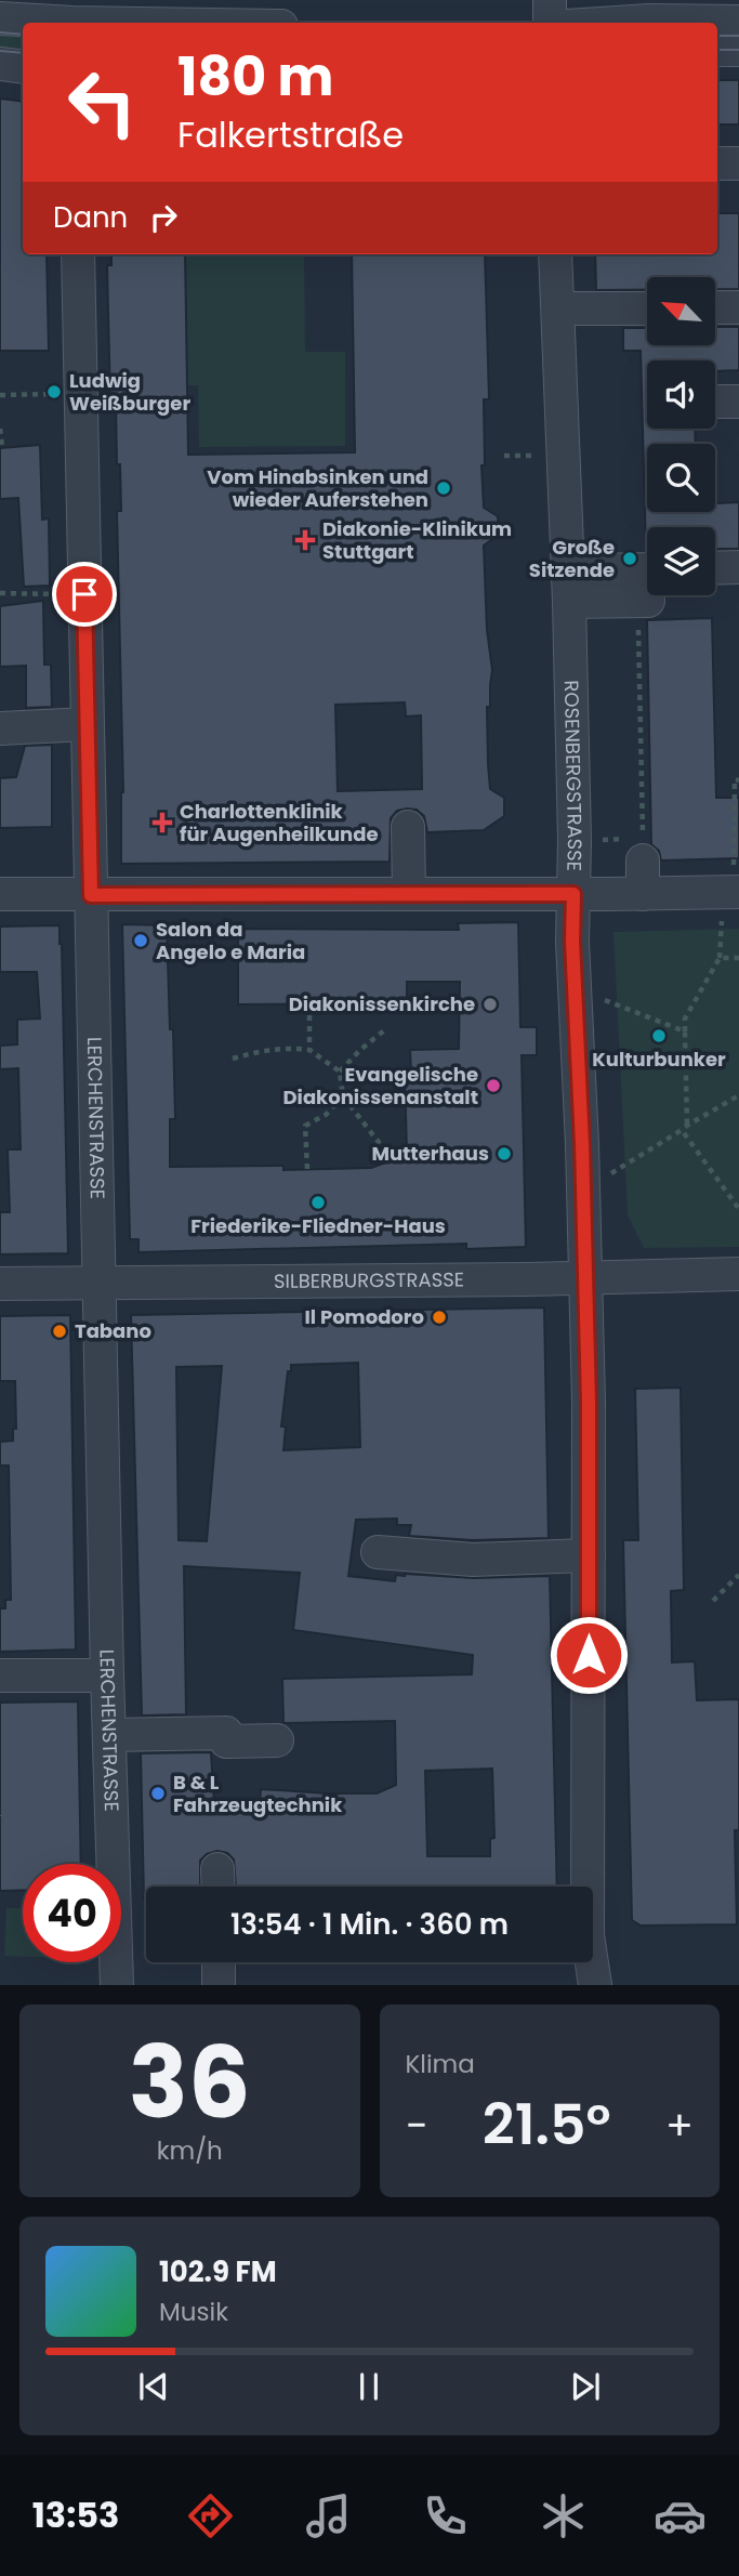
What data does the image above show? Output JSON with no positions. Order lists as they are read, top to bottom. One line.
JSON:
{"streets":{"street":["ROSENBERGSTRASSE","LERCHENSTRASSE","SILBERBURGSTRASSE"]},"crossings":[["ROSENBERGSTRASSE","SILBERBURGSTRASSE"],["LERCHENSTRASSE","SILBERBURGSTRASSE"]],"places":{"other":["Ludwig Weißburger","Vom Hinabsinken und wieder Auferstehen","Große Sitzende","Salon da Angelo e Maria","Diakonissenkirche","Kulturbunker","Evangelische Diakonissenanstalt","Mutterhaus","Friederike-Fliedner-Haus","Il Pomodoro","Tabano","B & L Fahrzeugtechnik"],"health":["Diakonie-Klinikum Stuttgart","Charlottenklinik für Augenheilkunde"]},"north":"top left","page":{"turn":["180 m","Falkertstraße"],"then":"Dann","limit":"40","trip":"13:54 · 1 Min. · 360 m","tile":[["36","km/h"],"Klima"],"heat":["−","21.5°","+"],"song":["102.9 FM","Musik"],"tabs":"13:53"}}
